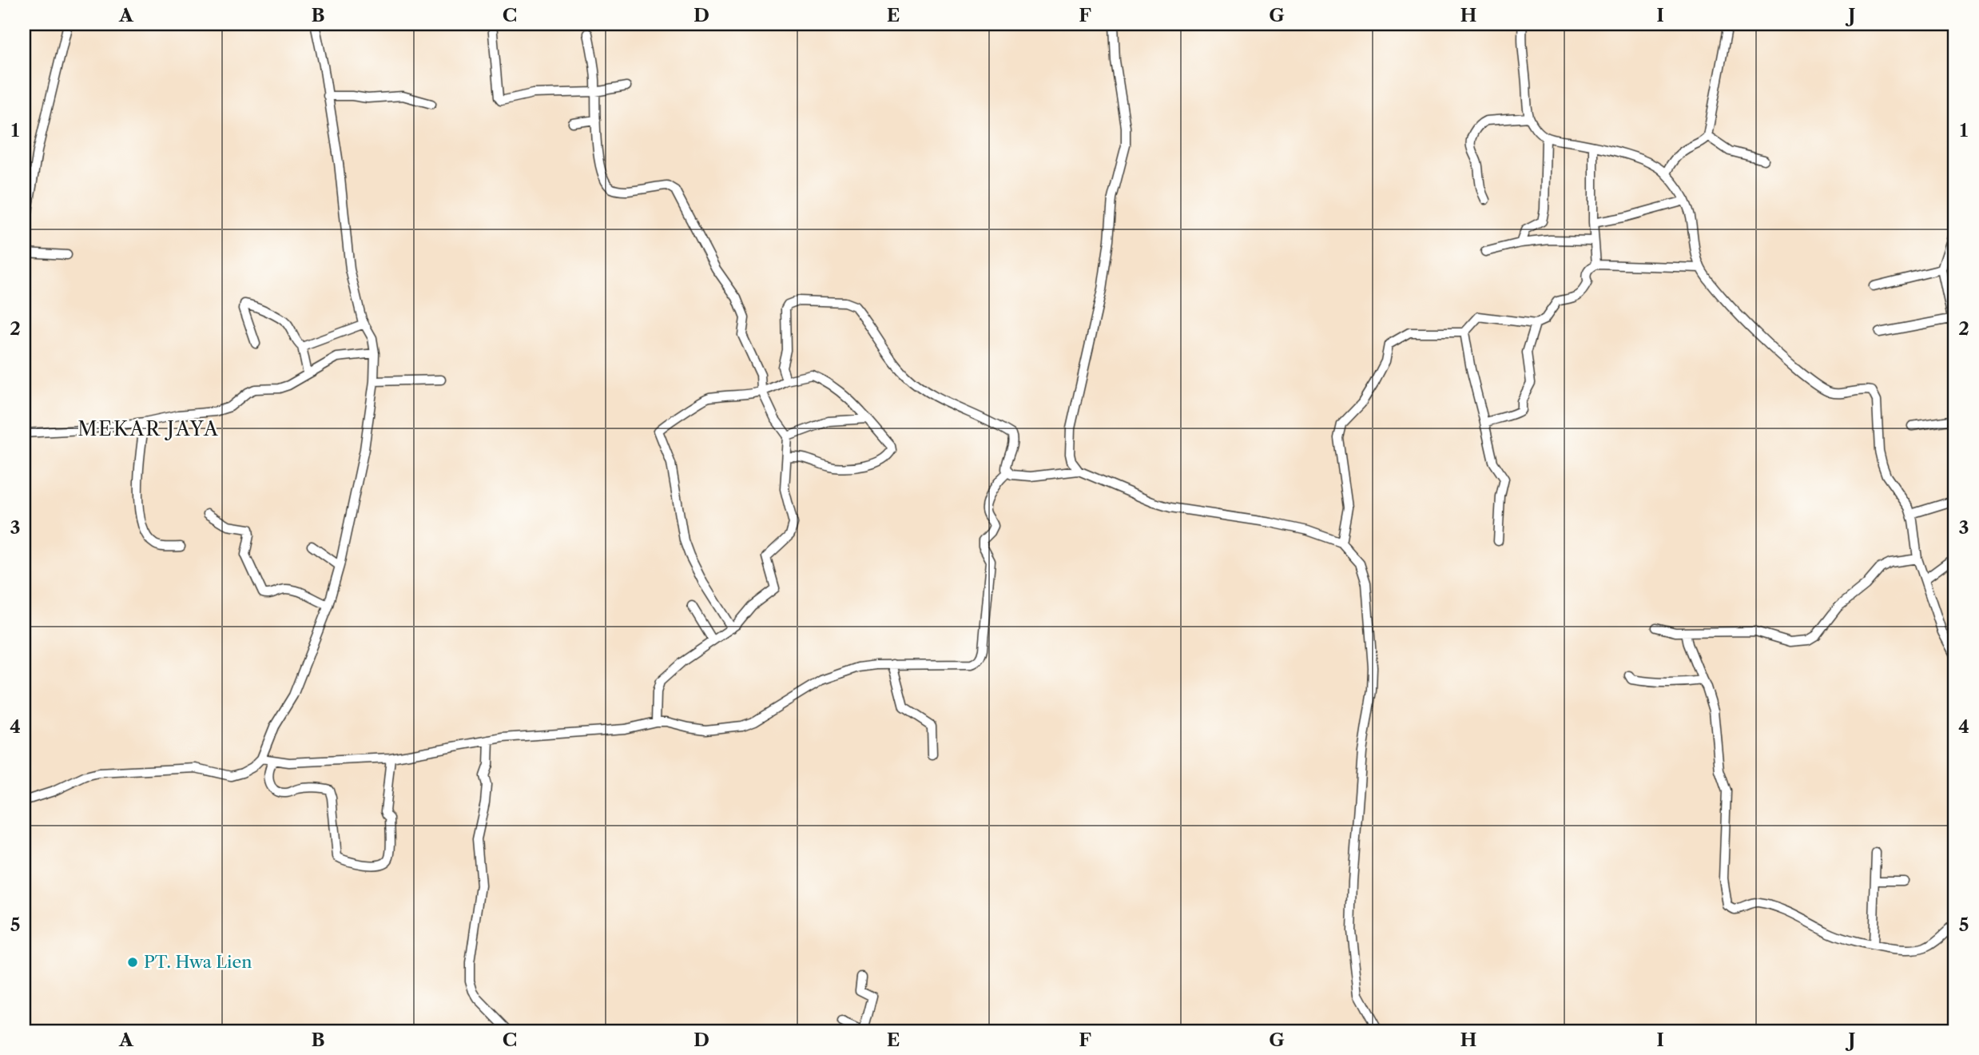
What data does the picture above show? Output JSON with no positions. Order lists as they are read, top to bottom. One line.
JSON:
{"districts":["MEKAR JAYA"],"places":["PT. Hwa Lien"],"grid":{"columns":["A","B","C","D","E","F","G","H","I","J"],"rows":["1","2","3","4","5"]}}
